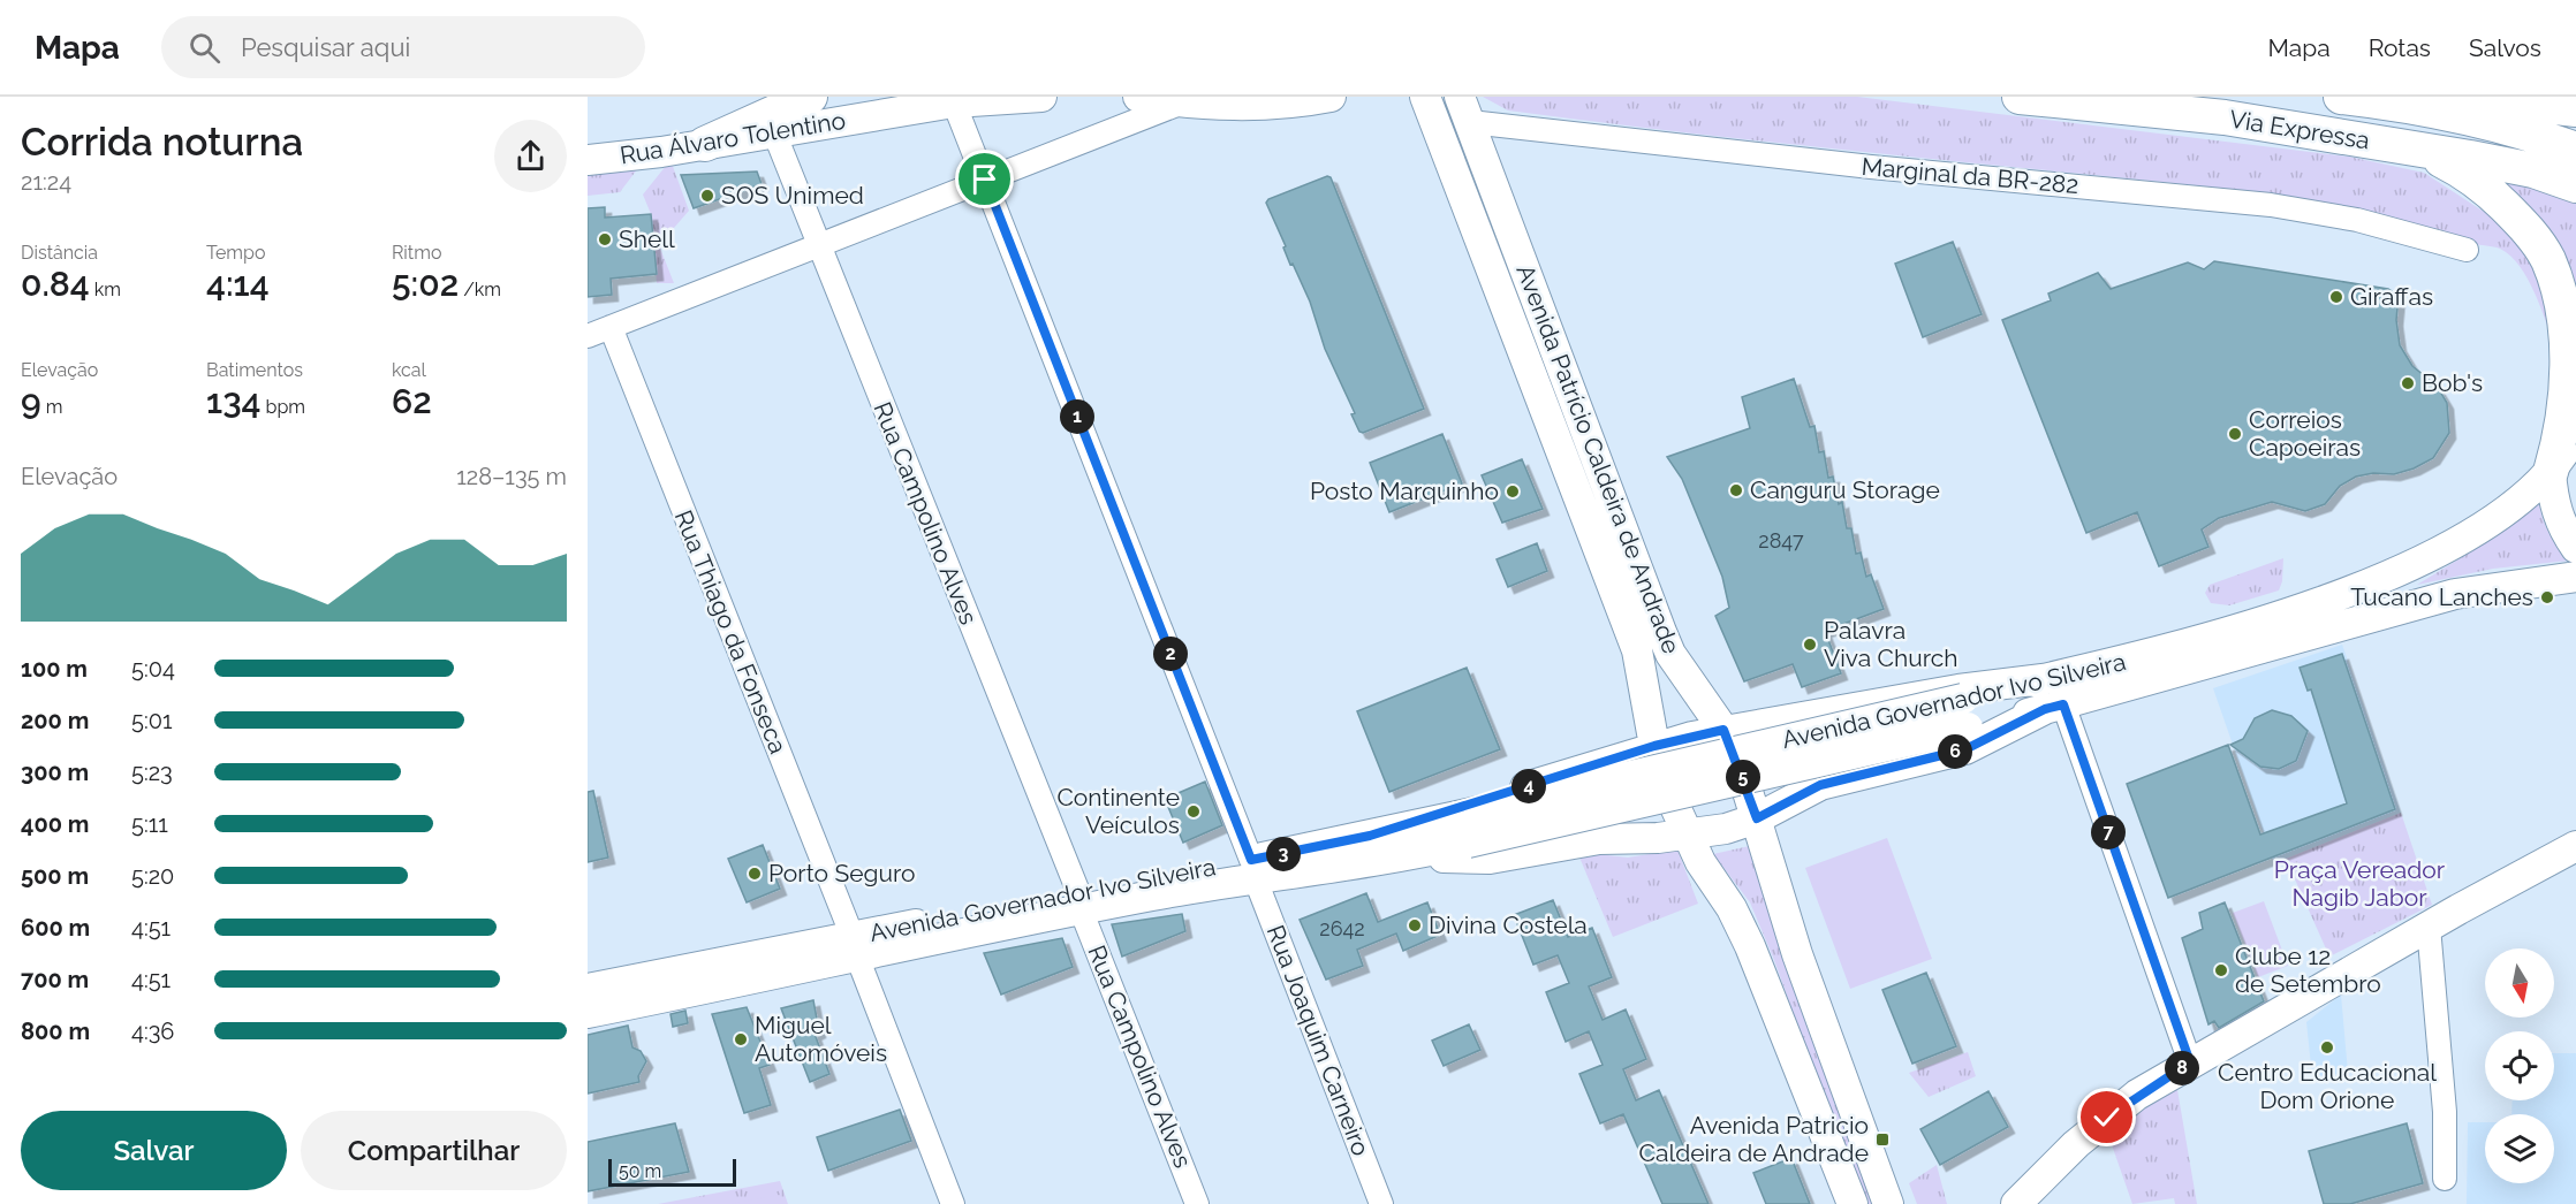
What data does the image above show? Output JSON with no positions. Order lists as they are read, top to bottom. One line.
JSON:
{"streets":{"highway":["Via Expressa"],"main road":["Rua Álvaro Tolentino","Avenida Patrício Caldeira de Andrade","Avenida Governador Ivo Silveira"],"street":["Marginal da BR-282","Rua Campolino Alves","Rua Thiago da Fonseca","Rua Joaquim Carneiro"]},"crossings":[["Rua Álvaro Tolentino","Rua Campolino Alves"],["Rua Álvaro Tolentino","Rua Joaquim Carneiro"],["Marginal da BR-282","Avenida Patrício Caldeira de Andrade"],["Rua Campolino Alves","Avenida Governador Ivo Silveira"],["Rua Thiago da Fonseca","Avenida Governador Ivo Silveira"],["Avenida Governador Ivo Silveira","Rua Joaquim Carneiro"]],"parks":["Praça Vereador Nagib Jabor"],"places":{"other":["SOS Unimed","Shell","Giraffas","Bob's","Correios Capoeiras","Canguru Storage","Posto Marquinho","Tucano Lanches","Palavra Viva Church","Continente Veículos","Porto Seguro","Divina Costela","Clube 12 de Setembro","Miguel Automóveis","Centro Educacional Dom Orione"],"transit":["Avenida Patricio Caldeira de Andrade"]},"house_numbers":["2847","2642"],"scale_bar":"50 m","north":"bottom","page":{"header":"Mapa","search":"Pesquisar aqui","nav":["Mapa","Rotas","Salvos"],"heading":["Corrida noturna","21:24"],"stats":[["Distância","0.84 km"],["Tempo","4:14"],["Ritmo","5:02 /km"],["Elevação","9 m"],["Batimentos","134 bpm"],["kcal","62"]],"pins":["1","2","6","5","4","7","3","8"],"chart":["Elevação","128–135 m"],"list":[{"name":"100 m","note":"5:04"},{"name":"200 m","note":"5:01"},{"name":"300 m","note":"5:23"},{"name":"400 m","note":"5:11"},{"name":"500 m","note":"5:20"},{"name":"600 m","note":"4:51"},{"name":"700 m","note":"4:51"},{"name":"800 m","note":"4:36"}],"buttons":["Salvar","Compartilhar"],"scale":"50 m"}}
